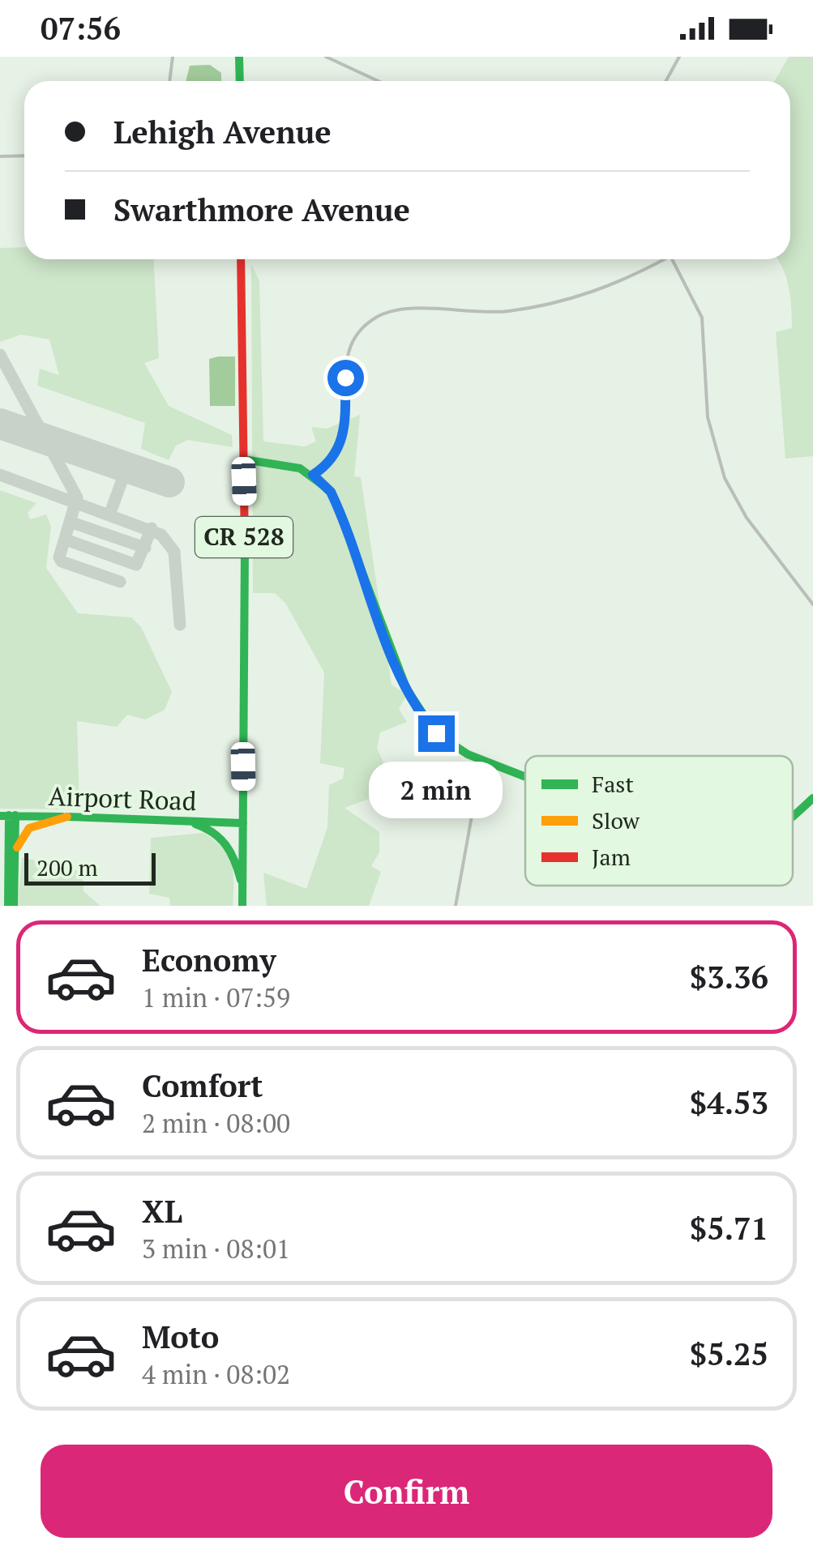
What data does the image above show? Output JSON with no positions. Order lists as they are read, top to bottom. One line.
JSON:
{"streets":{"main road":["CR 528","Airport Road"]},"crossings":[["CR 528","Airport Road"]],"legend":["Fast","Slow","Jam"],"scale_bar":"200 m","page":{"status":"07:56","banner":["Lehigh Avenue","Swarthmore Avenue"],"bubble":"2 min","scale":"200 m","list":[{"name":"Economy","note":"1 min · 07:59","value":"$3.36"},{"name":"Comfort","note":"2 min · 08:00","value":"$4.53"},{"name":"XL","note":"3 min · 08:01","value":"$5.71"},{"name":"Moto","note":"4 min · 08:02","value":"$5.25"}],"buttons":"Confirm"}}
